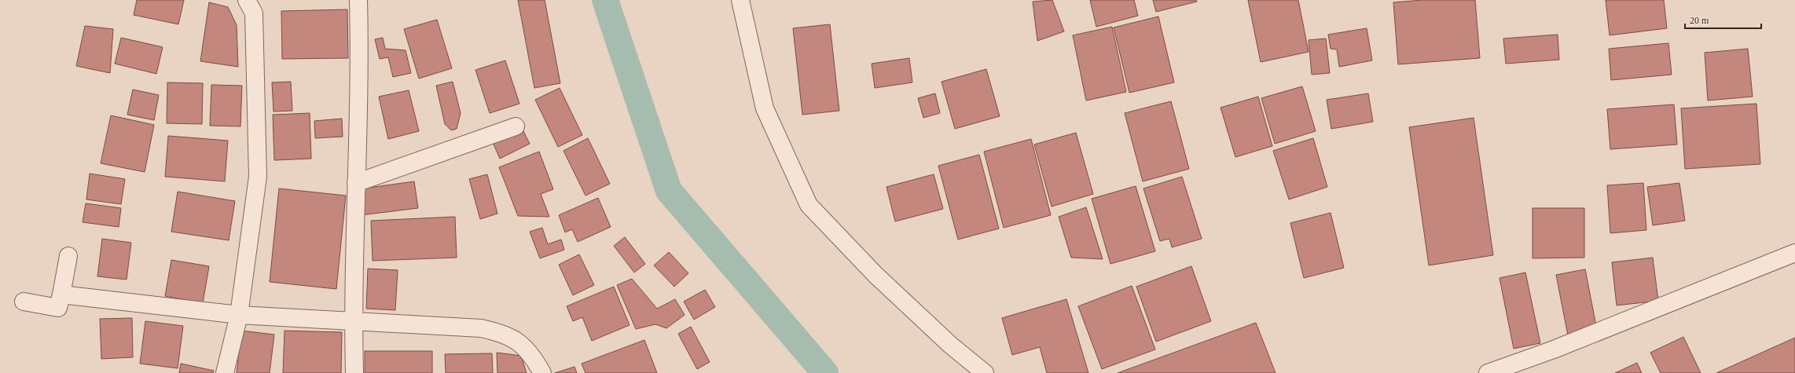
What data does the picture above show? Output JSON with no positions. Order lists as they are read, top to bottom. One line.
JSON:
{"scale_bar":"20 m"}
